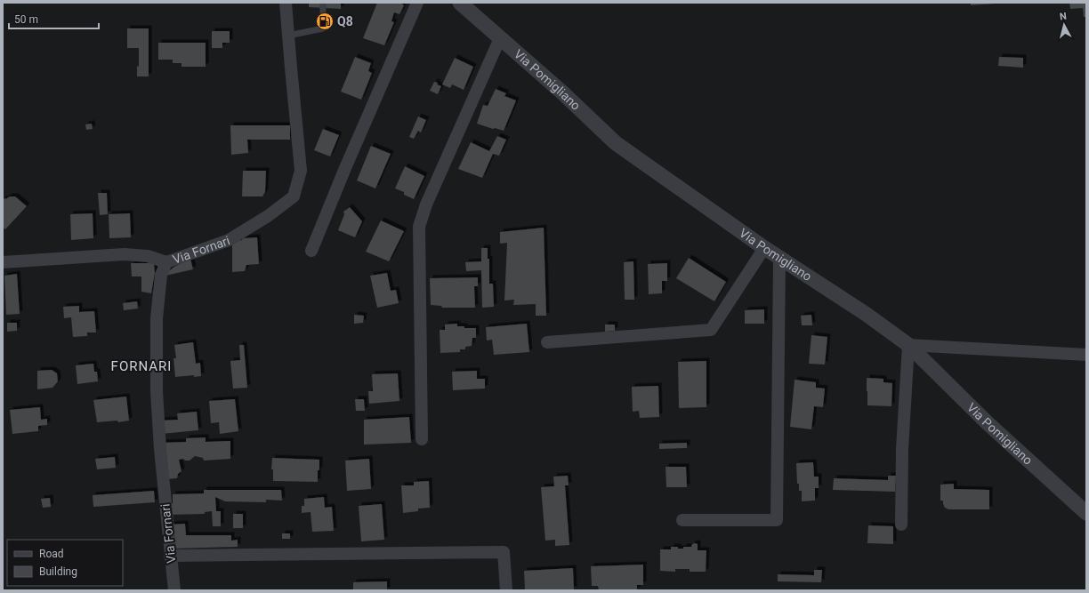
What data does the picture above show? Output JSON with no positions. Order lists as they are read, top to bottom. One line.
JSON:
{"streets":{"street":["Via Pomigliano","Via Fornari"]},"districts":["FORNARI"],"places":{"fuel station":["Q8"]},"legend":["Road","Building"],"scale_bar":"50 m","north":"top"}
